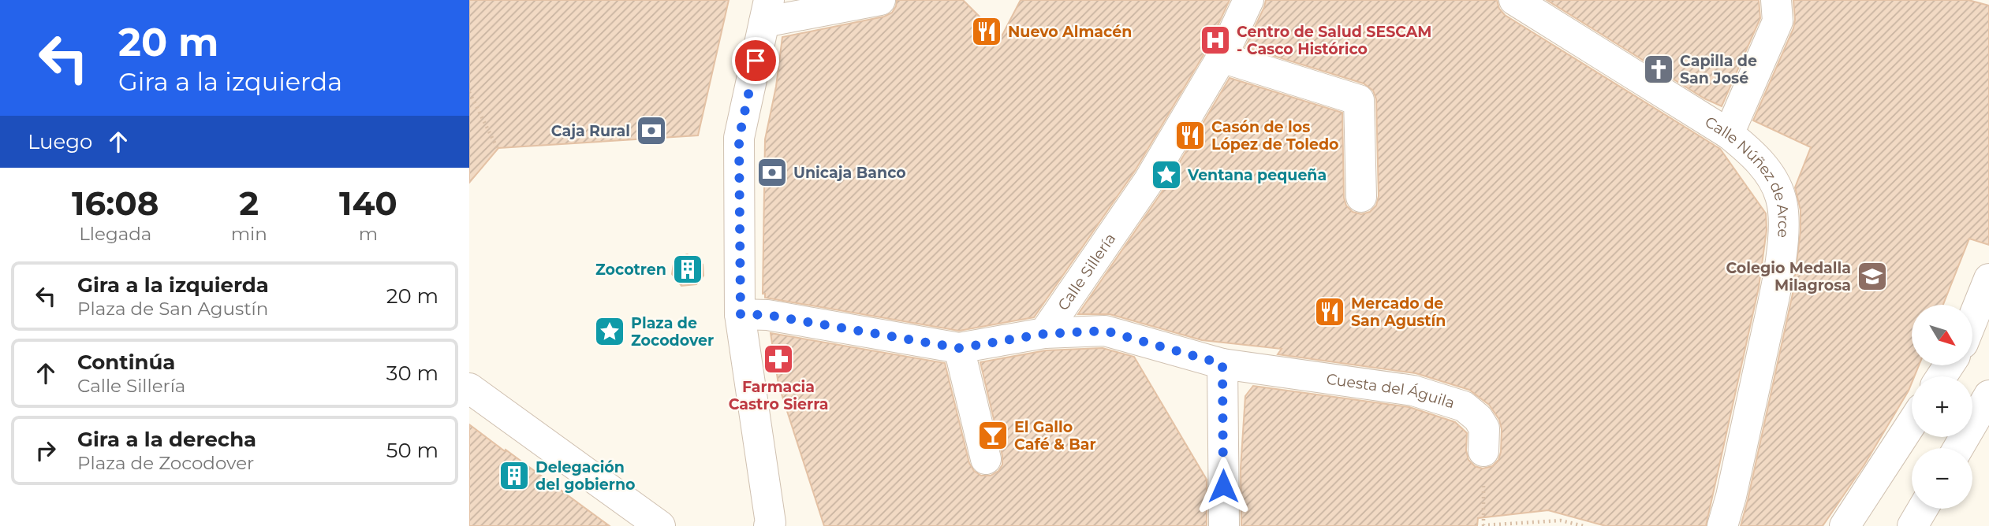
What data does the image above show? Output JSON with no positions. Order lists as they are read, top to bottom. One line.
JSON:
{"streets":{"street":["Calle Núñez de Arce","Calle Sillería","Cuesta del Águila"]},"crossings":[["Calle Sillería","Cuesta del Águila"]],"places":{"restaurant":["Nuevo Almacén","Casón de los López de Toledo","Mercado de San Agustín"],"hospital":["Centro de Salud SESCAM - Casco Histórico"],"church":["Capilla de San José"],"bank":["Caja Rural","Unicaja Banco"],"place":["Ventana pequeña","Plaza de Zocodover"],"building":["Zocotren","Delegación del gobierno"],"school or university":["Colegio Medalla Milagrosa"],"pharmacy":["Farmacia Castro Sierra"],"bar":["El Gallo Café & Bar"]},"north":"bottom right","page":{"turn":["20 m","Gira a la izquierda"],"then":"Luego","eta":["16:08","Llegada","2","min","140","m"],"list":[{"name":"Gira a la izquierda","note":"Plaza de San Agustín","value":"20 m"},{"name":"Continúa","note":"Calle Sillería","value":"30 m"},{"name":"Gira a la derecha","note":"Plaza de Zocodover","value":"50 m"}],"map_buttons":["+","−"]}}
